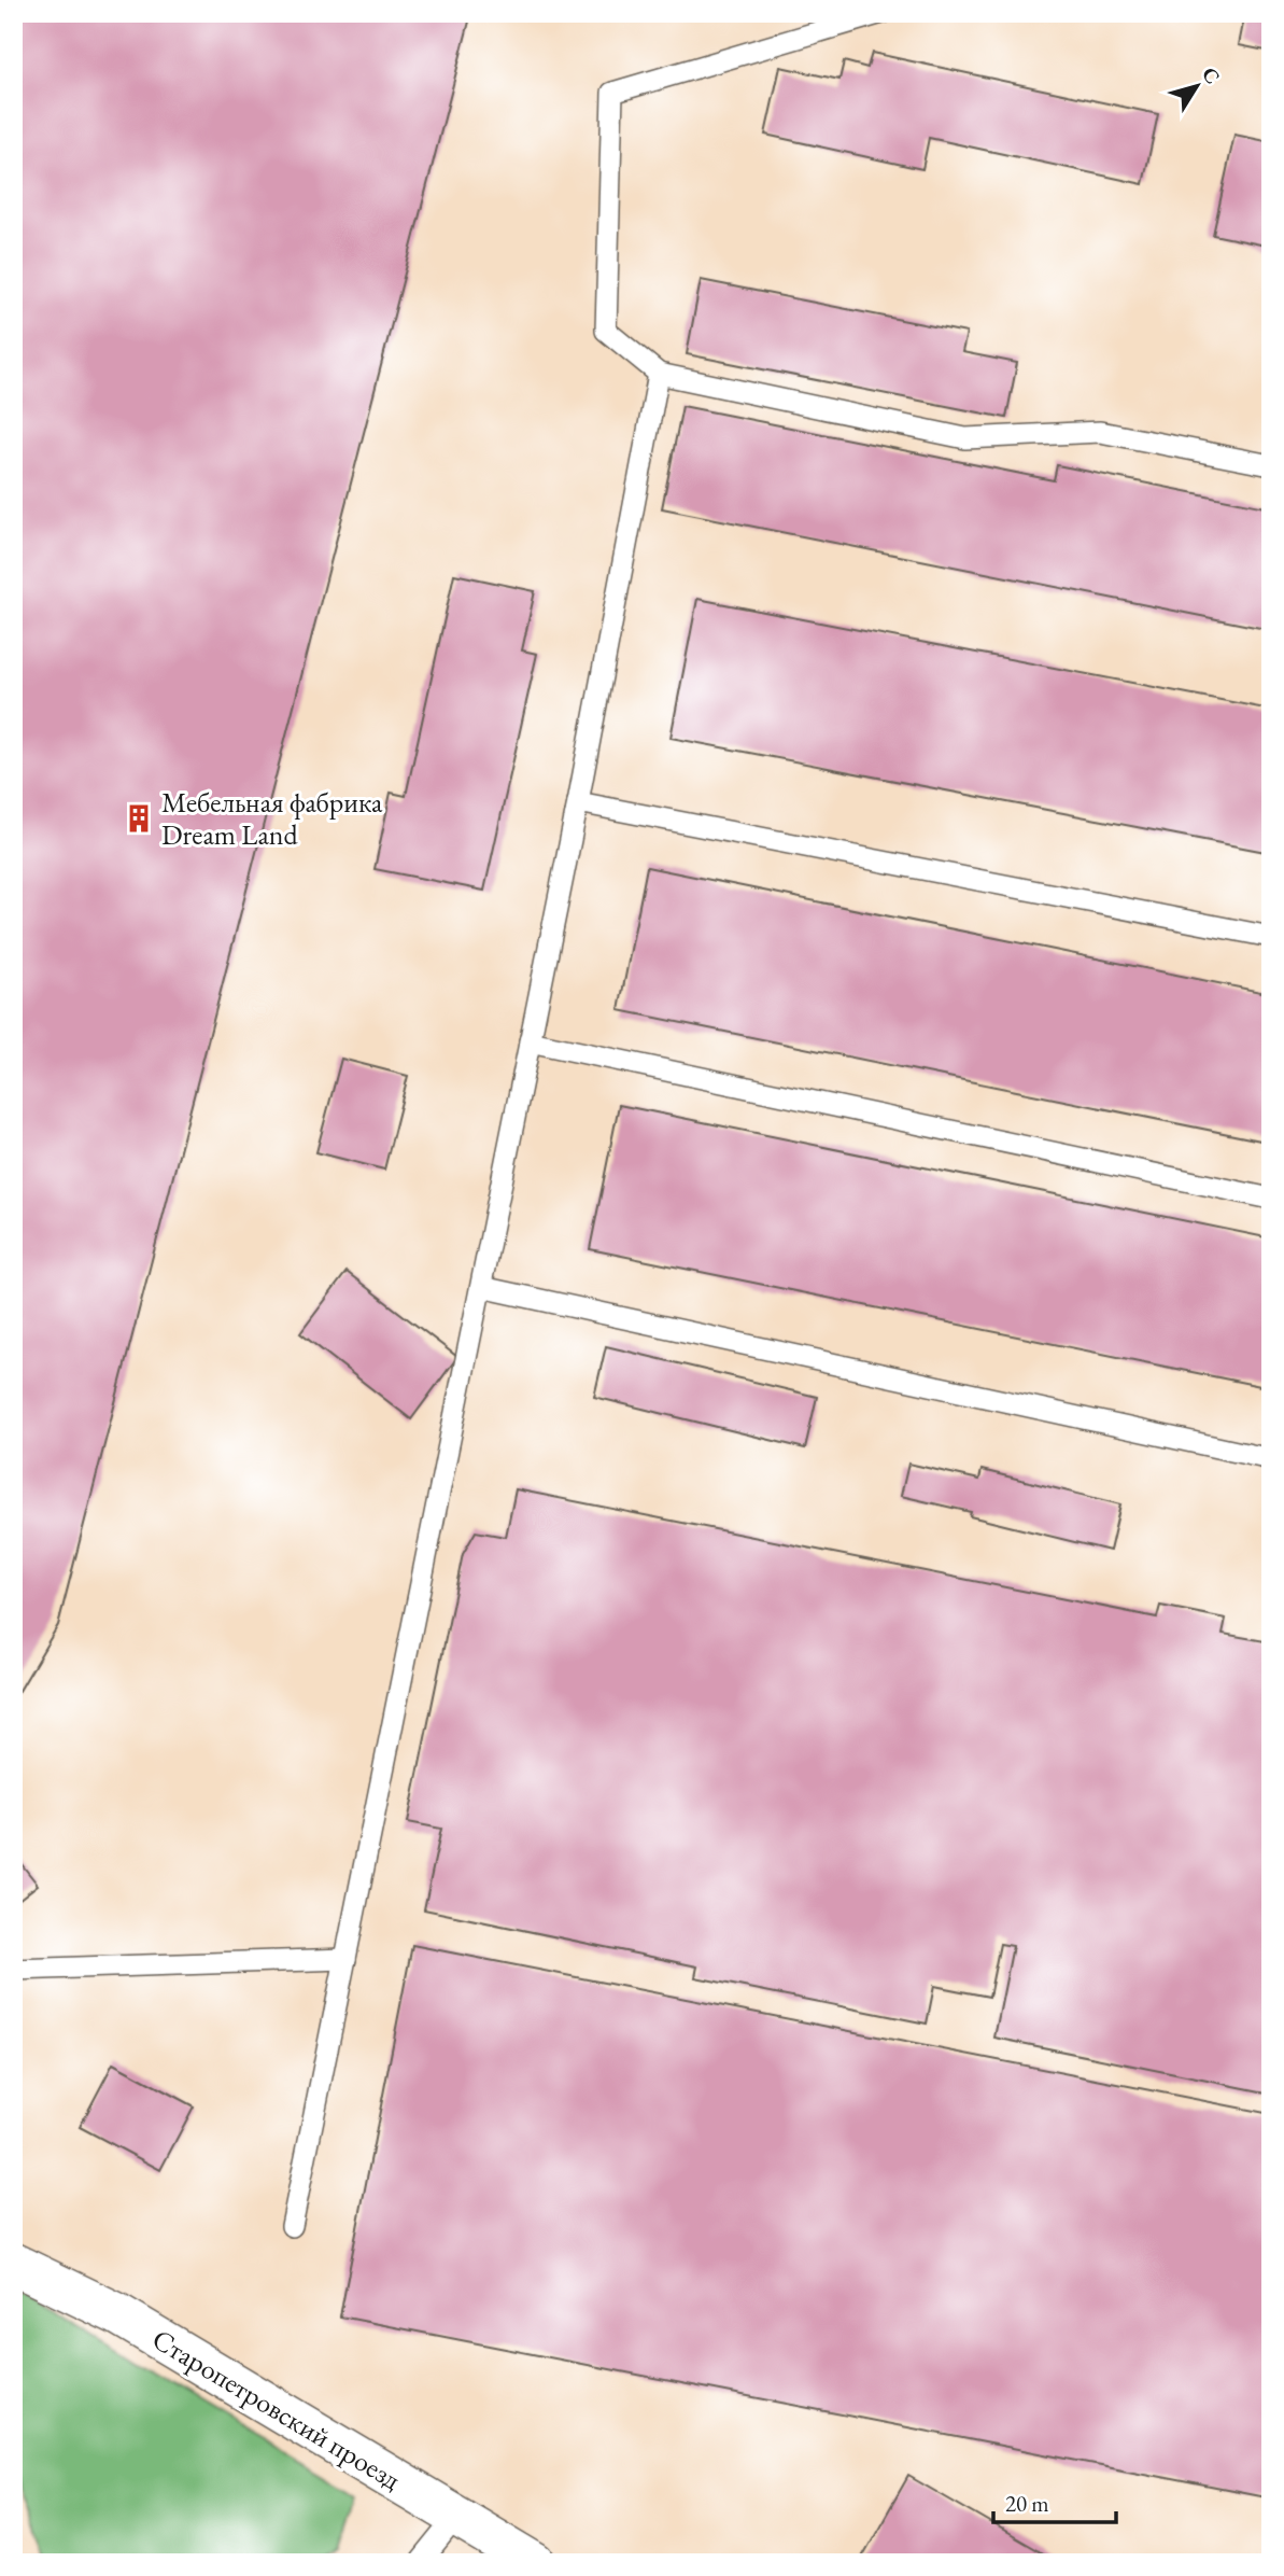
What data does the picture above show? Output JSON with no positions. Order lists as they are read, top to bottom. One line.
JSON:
{"streets":{"street":["Старопетровский проезд"]},"places":{"building":["Мебельная фабрика Dream Land"]},"scale_bar":"20 m","north":"top right"}
